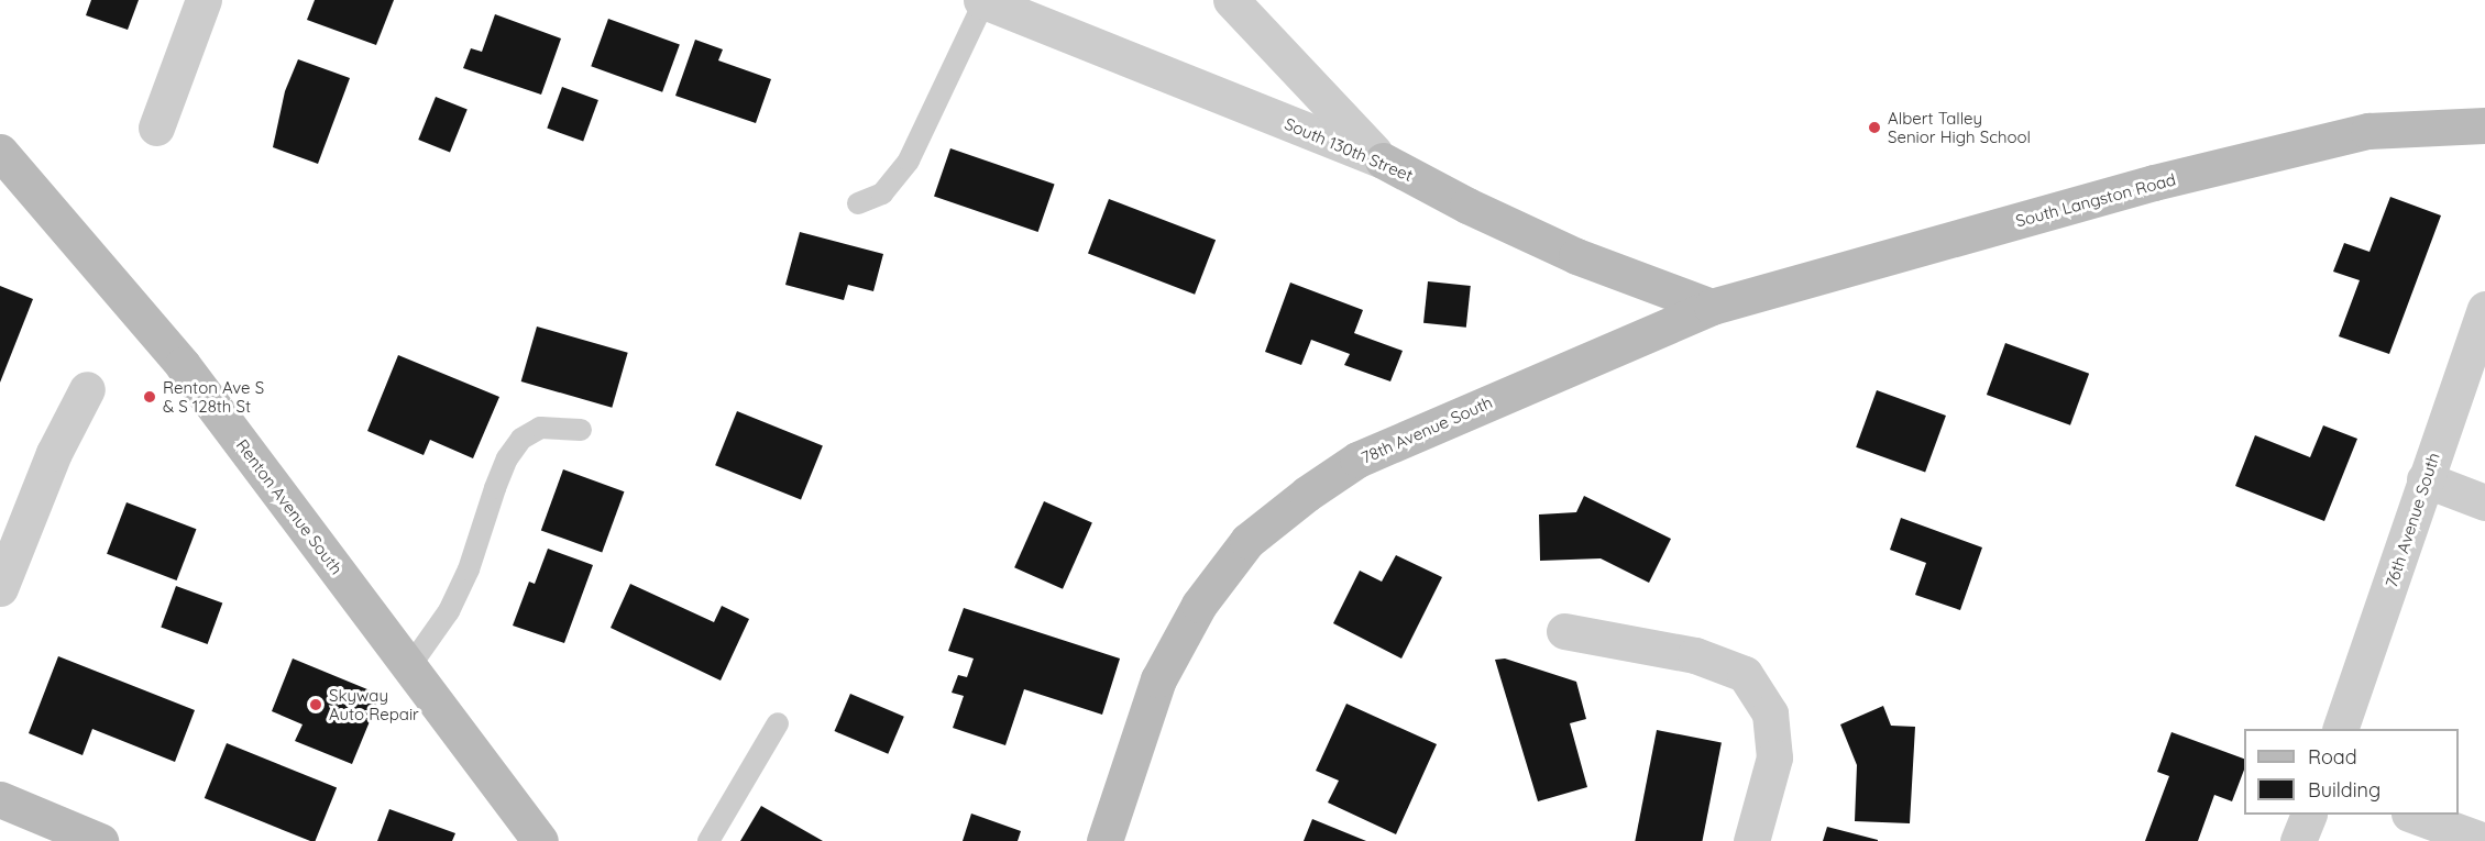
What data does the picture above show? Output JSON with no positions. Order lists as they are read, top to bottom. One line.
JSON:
{"streets":{"street":["South 130th Street","South Langston Road","78th Avenue South","Renton Avenue South","76th Avenue South"]},"crossings":[["South 130th Street","South Langston Road"],["South 130th Street","78th Avenue South"],["South Langston Road","78th Avenue South"]],"places":["Albert Talley Senior High School","Renton Ave S & S 128th St","Skyway Auto Repair"],"legend":["Road","Building"]}
